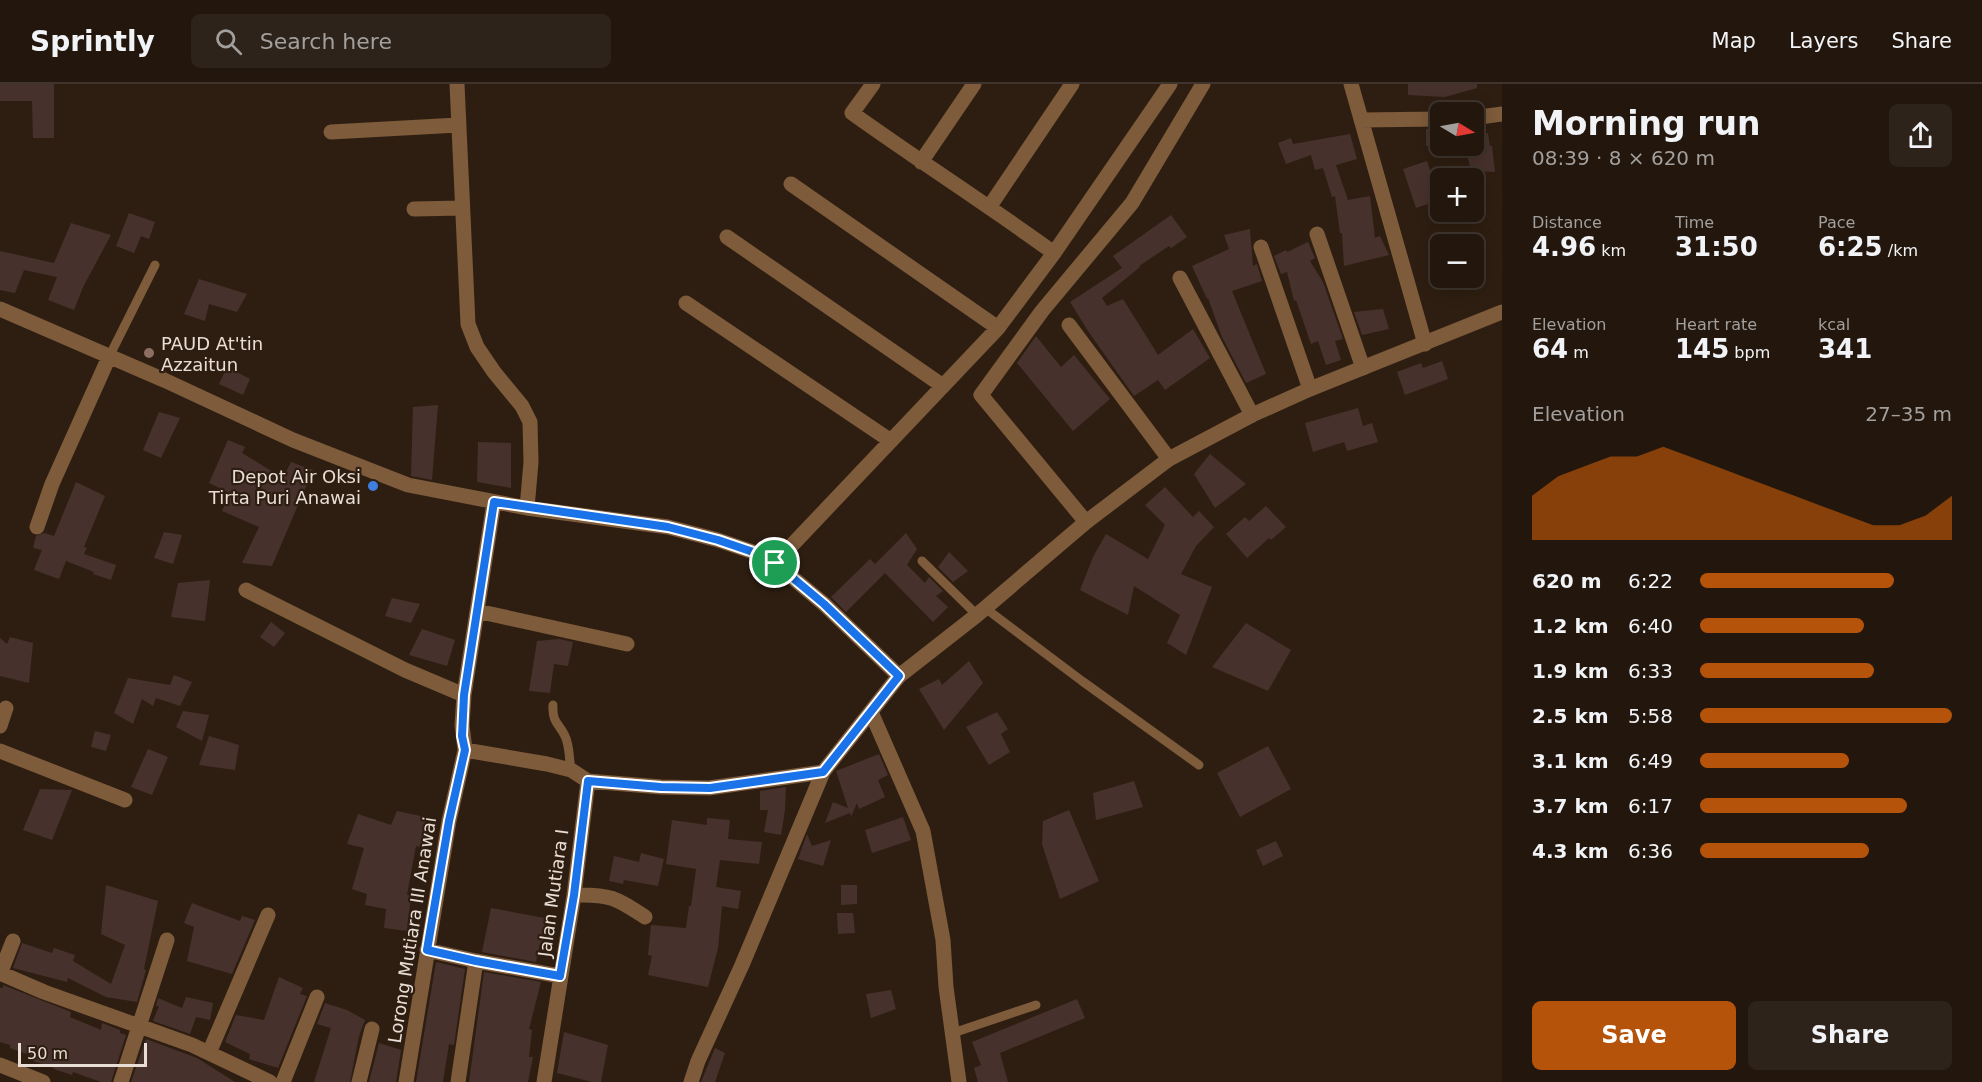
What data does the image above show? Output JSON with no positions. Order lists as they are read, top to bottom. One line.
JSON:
{"streets":{"street":["Jalan Mutiara I","Lorong Mutiara III Anawai"]},"places":["PAUD At'tin Azzaitun","Depot Air Oksi Tirta Puri Anawai"],"scale_bar":"50 m","north":"right","page":{"header":"Sprintly","search":"Search here","nav":["Map","Layers","Share"],"heading":["Morning run","08:39 · 8 × 620 m"],"map_buttons":["+","−"],"stats":[["Distance","4.96 km"],["Time","31:50"],["Pace","6:25 /km"],["Elevation","64 m"],["Heart rate","145 bpm"],["kcal","341"]],"chart":["Elevation","27–35 m"],"list":[{"name":"620 m","note":"6:22"},{"name":"1.2 km","note":"6:40"},{"name":"1.9 km","note":"6:33"},{"name":"2.5 km","note":"5:58"},{"name":"3.1 km","note":"6:49"},{"name":"3.7 km","note":"6:17"},{"name":"4.3 km","note":"6:36"}],"buttons":["Save","Share"],"scale":"50 m"}}
